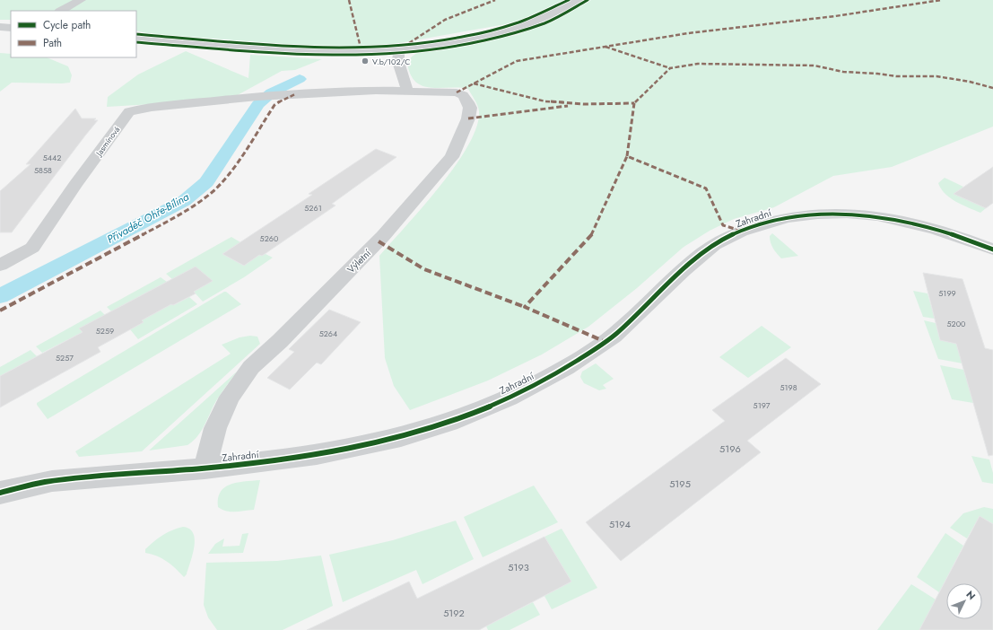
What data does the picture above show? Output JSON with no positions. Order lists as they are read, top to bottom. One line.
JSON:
{"streets":{"street":["Jasmínová","Zahradní","Výletní"]},"crossings":[["Jasmínová","Výletní"],["Zahradní","Výletní"]],"water":["Přivaděč Ohře-Bílina"],"places":["V.b/102/C"],"house_numbers":["5442","5858","5261","5260","5199","5200","5259","5264","5257","5198","5197","5196","5195","5194","5193","5192"],"legend":["Cycle path","Path"],"north":"top right"}
